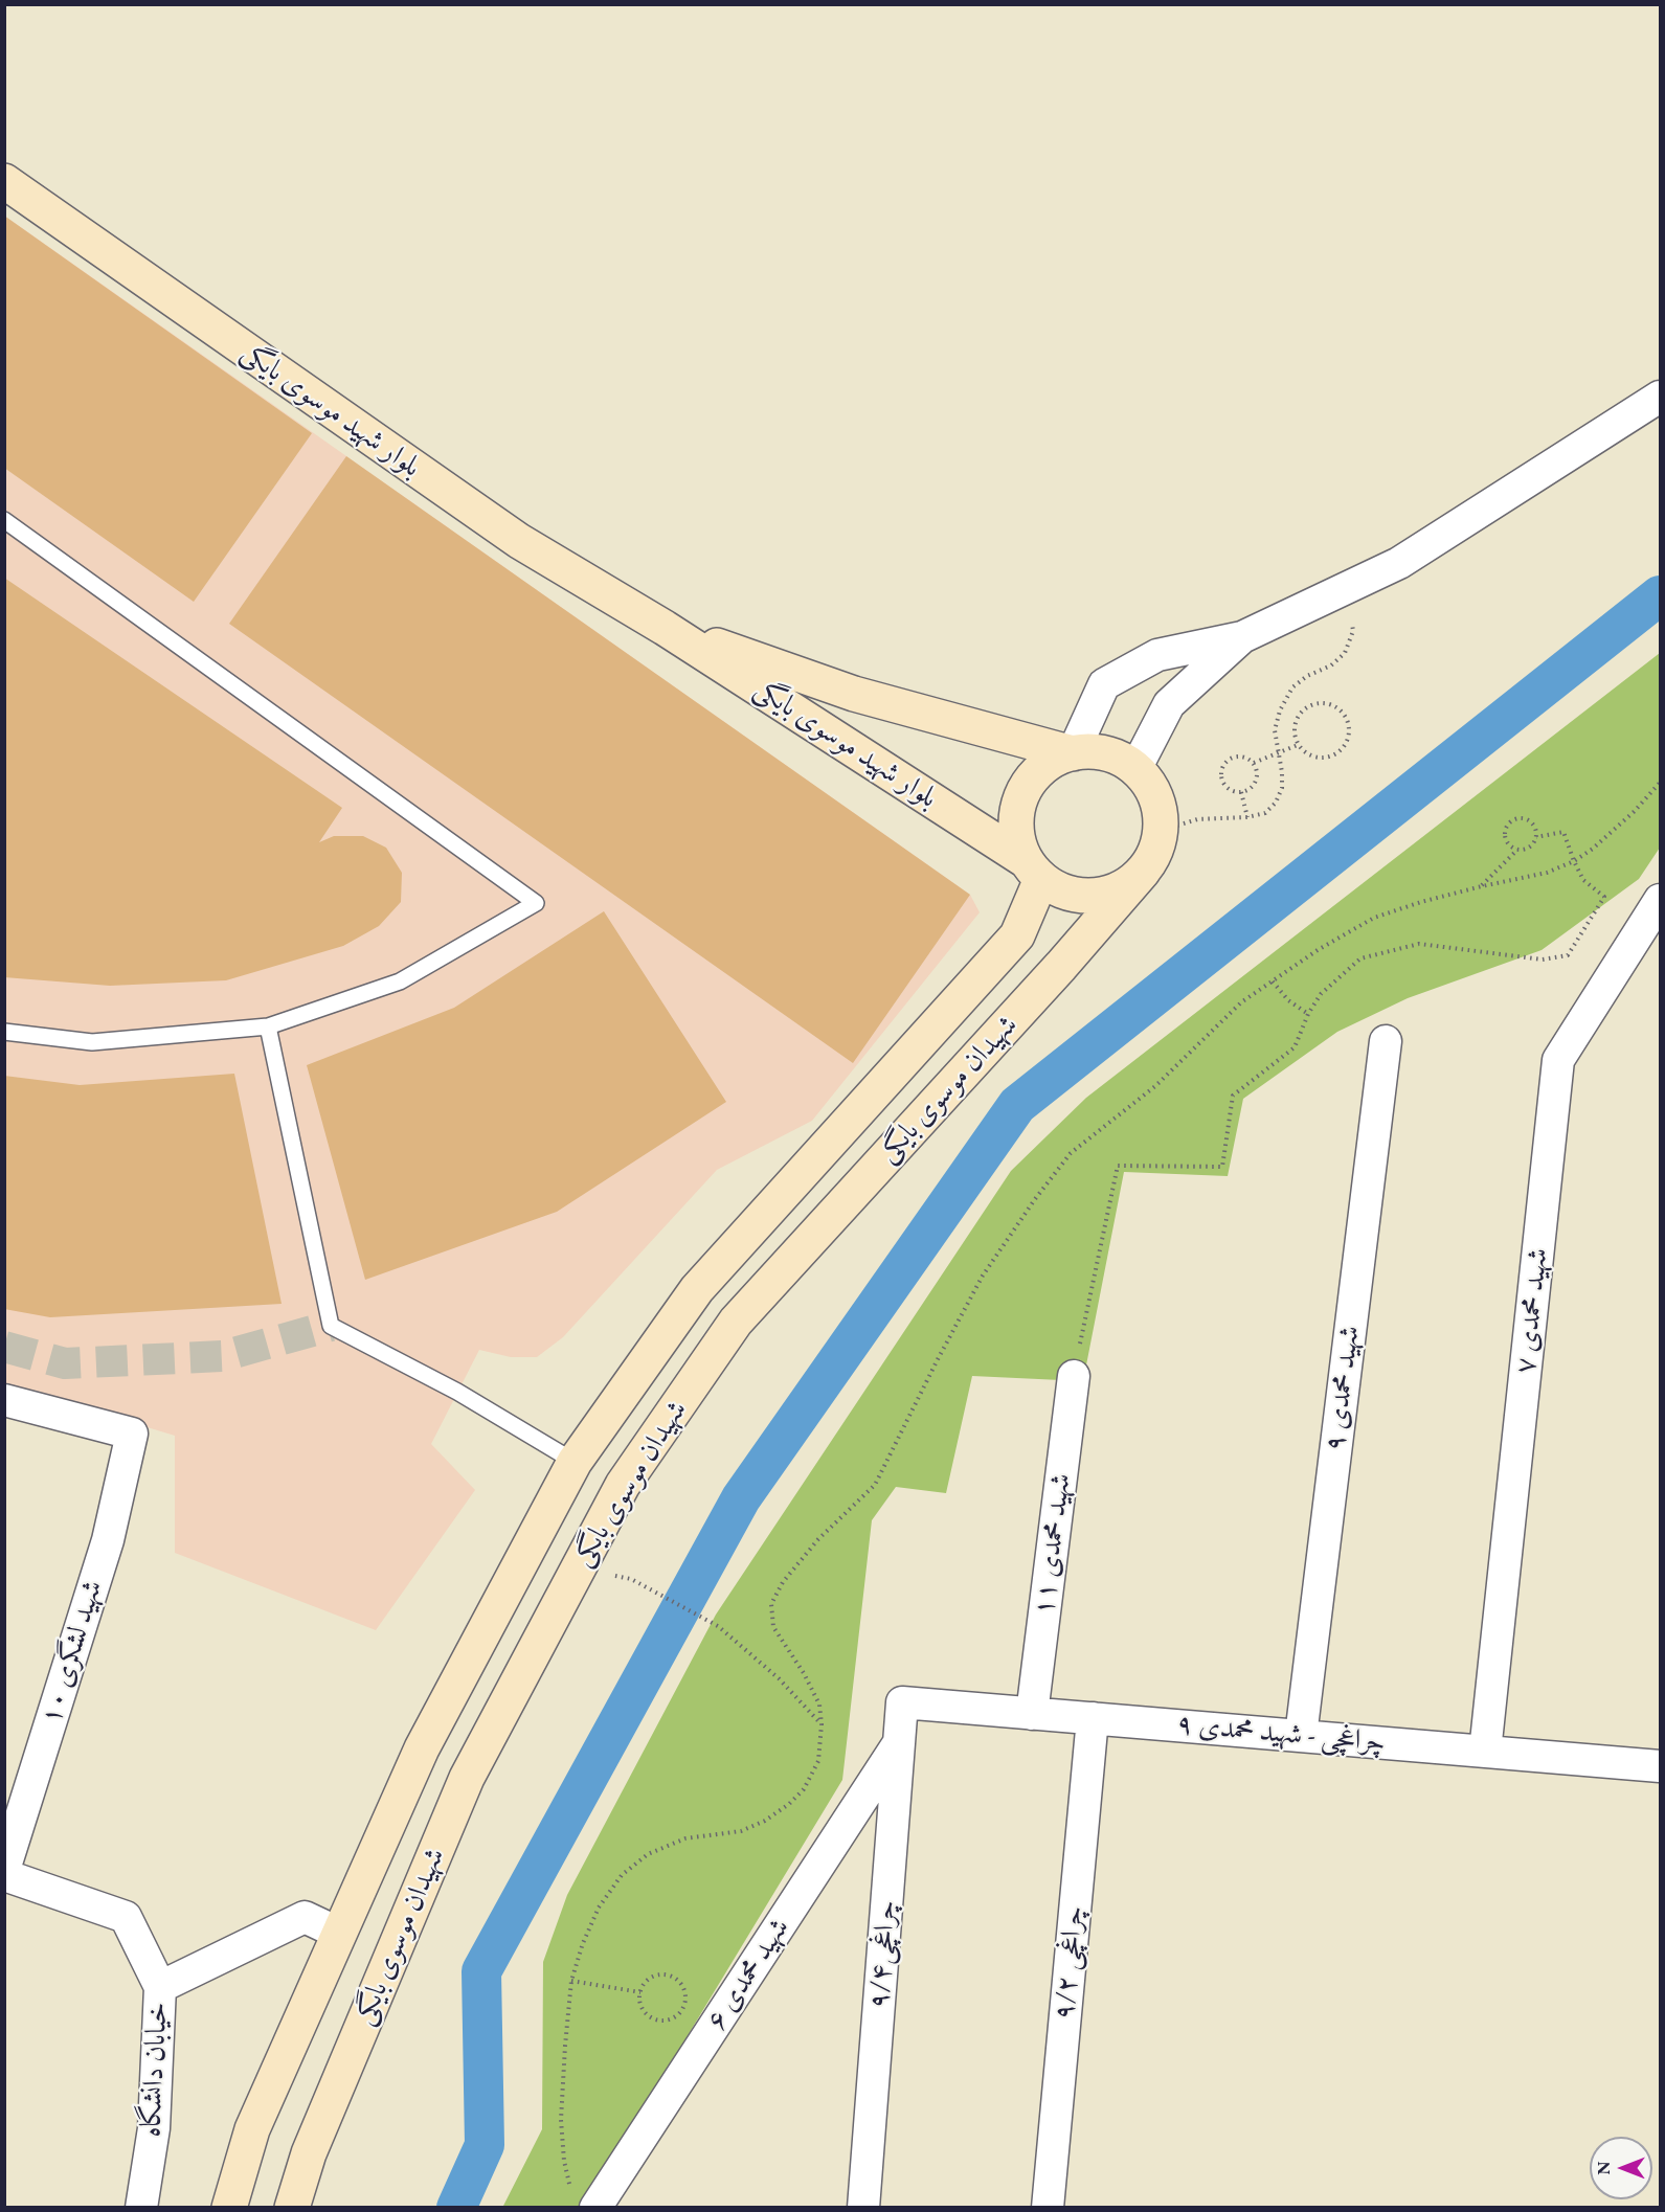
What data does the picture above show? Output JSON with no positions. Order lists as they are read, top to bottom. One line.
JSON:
{"streets":{"street":["بلوار شهید موسوی بایگی","شهیدان موسوی بایگی","شهید محمدی ۷","شهید محمدی ۹","شهید محمدی ۱۱","شهید لشگری ۱۰","۹ چراغچی - شهید محمدی","۹/۴چراغچی","۹/۲ چراغچی","شهید محمدی ۶","خیابان دانشگاه"]},"crossings":[["بلوار شهید موسوی بایگی","شهیدان موسوی بایگی"],["شهید محمدی ۷","۹ چراغچی - شهید محمدی"],["شهید محمدی ۹","۹ چراغچی - شهید محمدی"],["شهید محمدی ۱۱","۹ چراغچی - شهید محمدی"],["۹ چراغچی - شهید محمدی","۹/۴چراغچی"],["۹ چراغچی - شهید محمدی","۹/۲ چراغچی"],["۹/۴چراغچی","شهید محمدی ۶"]],"north":"left"}
